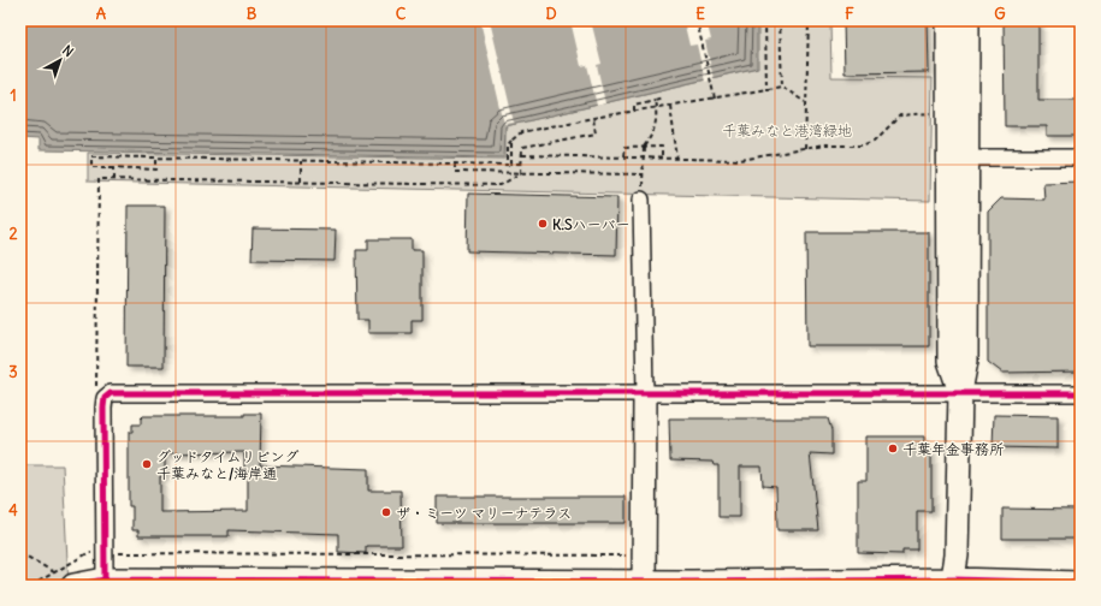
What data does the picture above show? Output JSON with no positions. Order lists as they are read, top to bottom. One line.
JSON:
{"parks":["千葉みなと港湾緑地"],"places":["K.Sハーバー","千葉年金事務所","グッドタイムリビング 千葉みなと/海岸通","ザ・ミーツ マリーナテラス"],"north":"top right","grid":{"columns":["A","B","C","D","E","F","G"],"rows":["1","2","3","4"]}}
